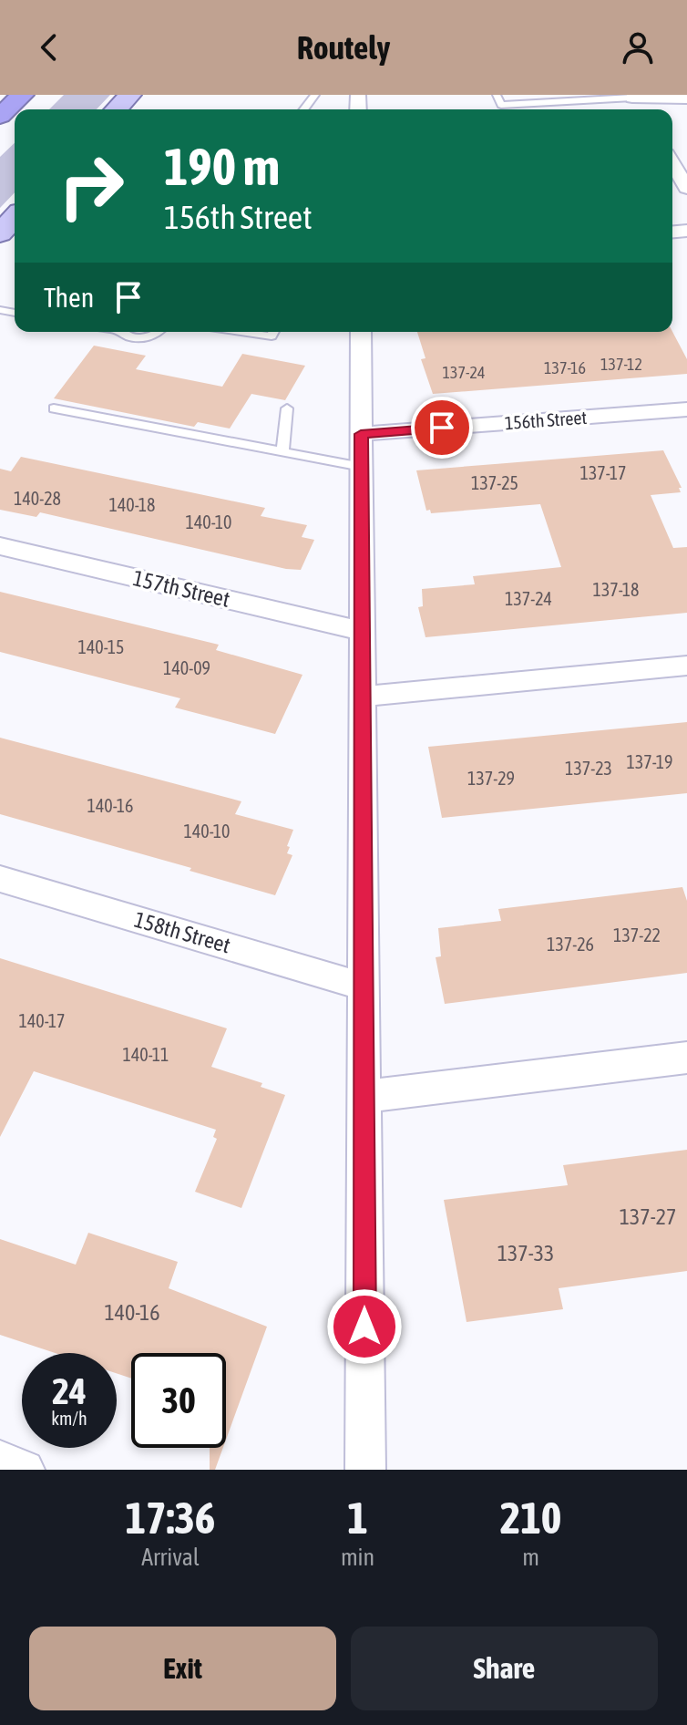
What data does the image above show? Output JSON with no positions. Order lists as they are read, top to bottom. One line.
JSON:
{"streets":{"street":["156th Street","157th Street","158th Street"]},"house_numbers":["137-12","137-16","137-24","137-17","137-25","140-28","140-18","140-10","137-18","137-24","140-15","140-09","137-19","137-23","137-29","140-16","140-10","137-22","137-26","140-17","140-11","137-27","137-33","140-16"],"page":{"header":"Routely","turn":["190 m","156th Street"],"then":"Then","speed":"24 km/h","limit":"30","eta":["17:36","Arrival","1","min","210","m"],"buttons":["Exit","Share"]}}
